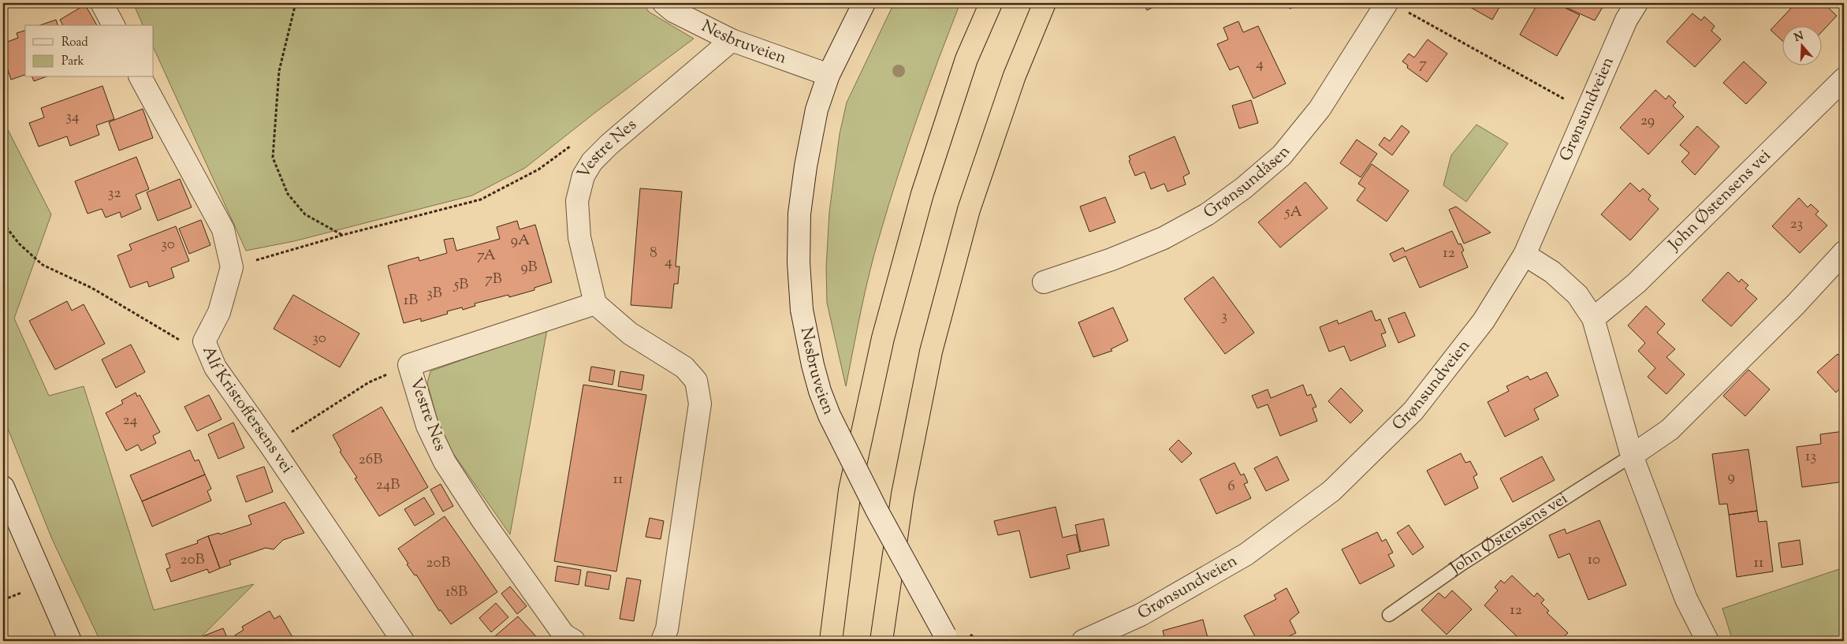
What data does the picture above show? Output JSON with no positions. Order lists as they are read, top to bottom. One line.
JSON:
{"streets":{"street":["Nesbruveien","Grønsundveien","Vestre Nes","Grønsundåsen","John Østensens vei","Alf Kristoffersens vei"]},"crossings":[["Nesbruveien","Vestre Nes"]],"house_numbers":["4","7","34","29","32","5A","23","9A","30","8","12","7A","4","9B","7B","5B","3B","1B","3","30","24","13","26B","9","11","24B","6","20B","10","20B","11","18B","12"],"legend":["Road","Park"],"north":"top"}
